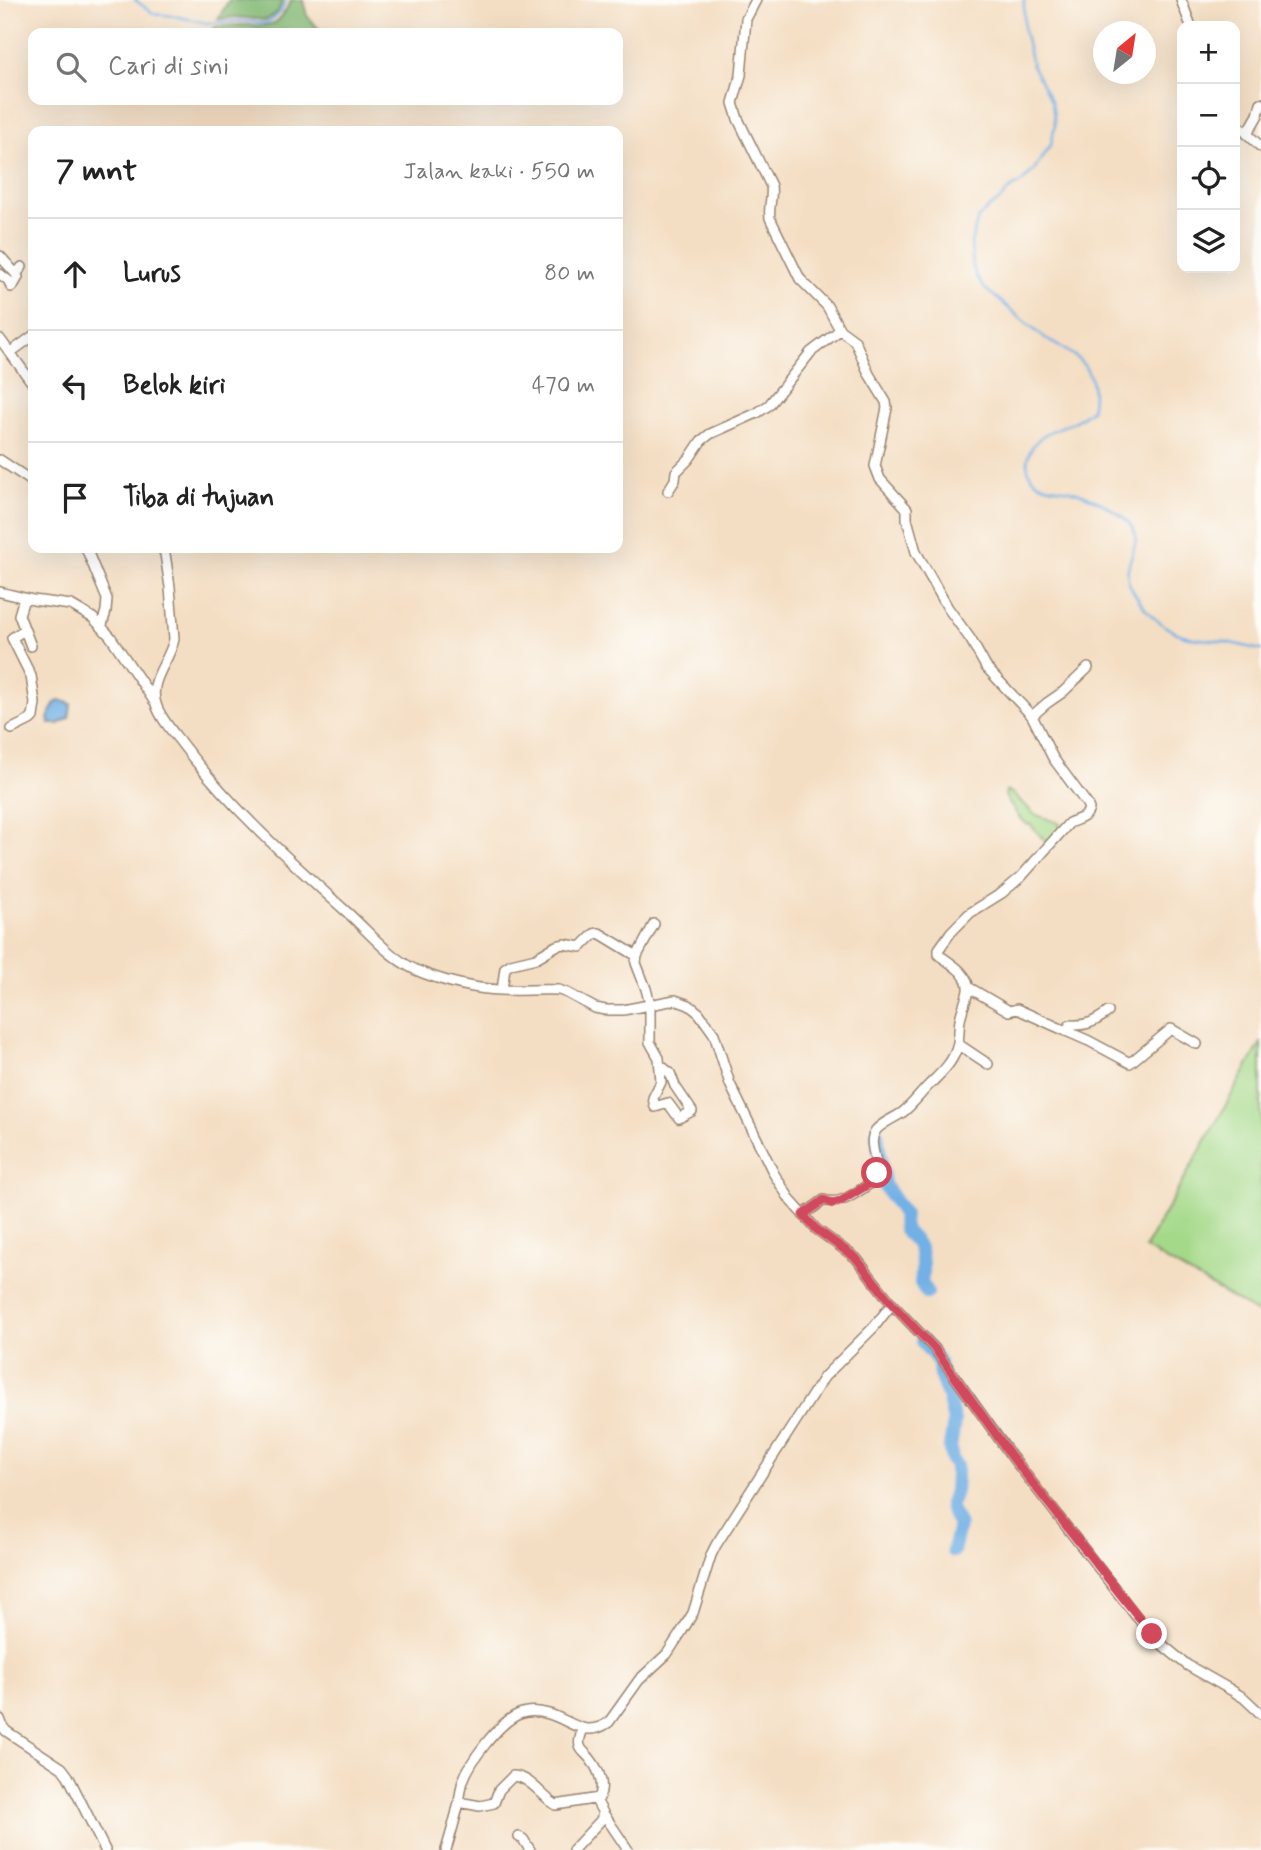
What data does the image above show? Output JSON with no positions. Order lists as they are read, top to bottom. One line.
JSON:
{"north":"top right","page":{"map_buttons":["+","−"],"search":"Cari di sini","heading":["7 mnt","Jalan kaki · 550 m"],"list":[["Lurus","80 m"],["Belok kiri","470 m"],"Tiba di tujuan"]}}
